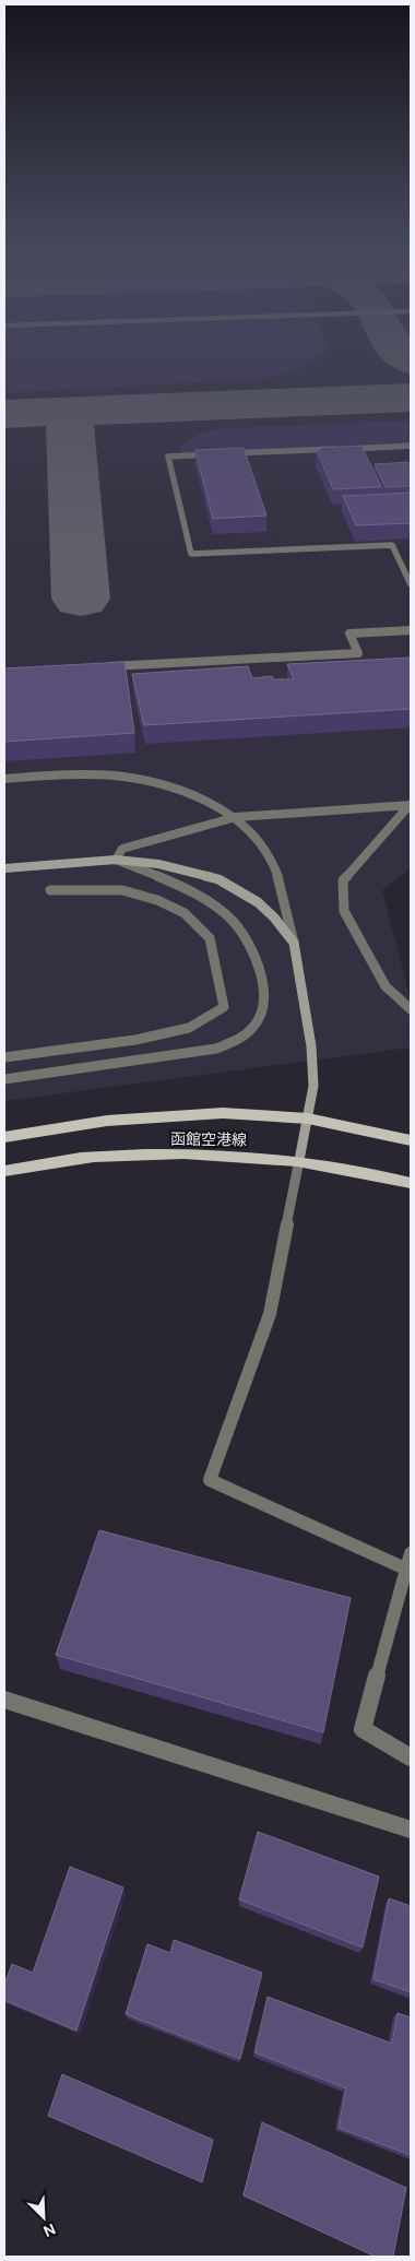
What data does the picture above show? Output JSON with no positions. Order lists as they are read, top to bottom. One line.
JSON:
{"streets":{"main road":["函館空港線"]},"north":"bottom right"}
